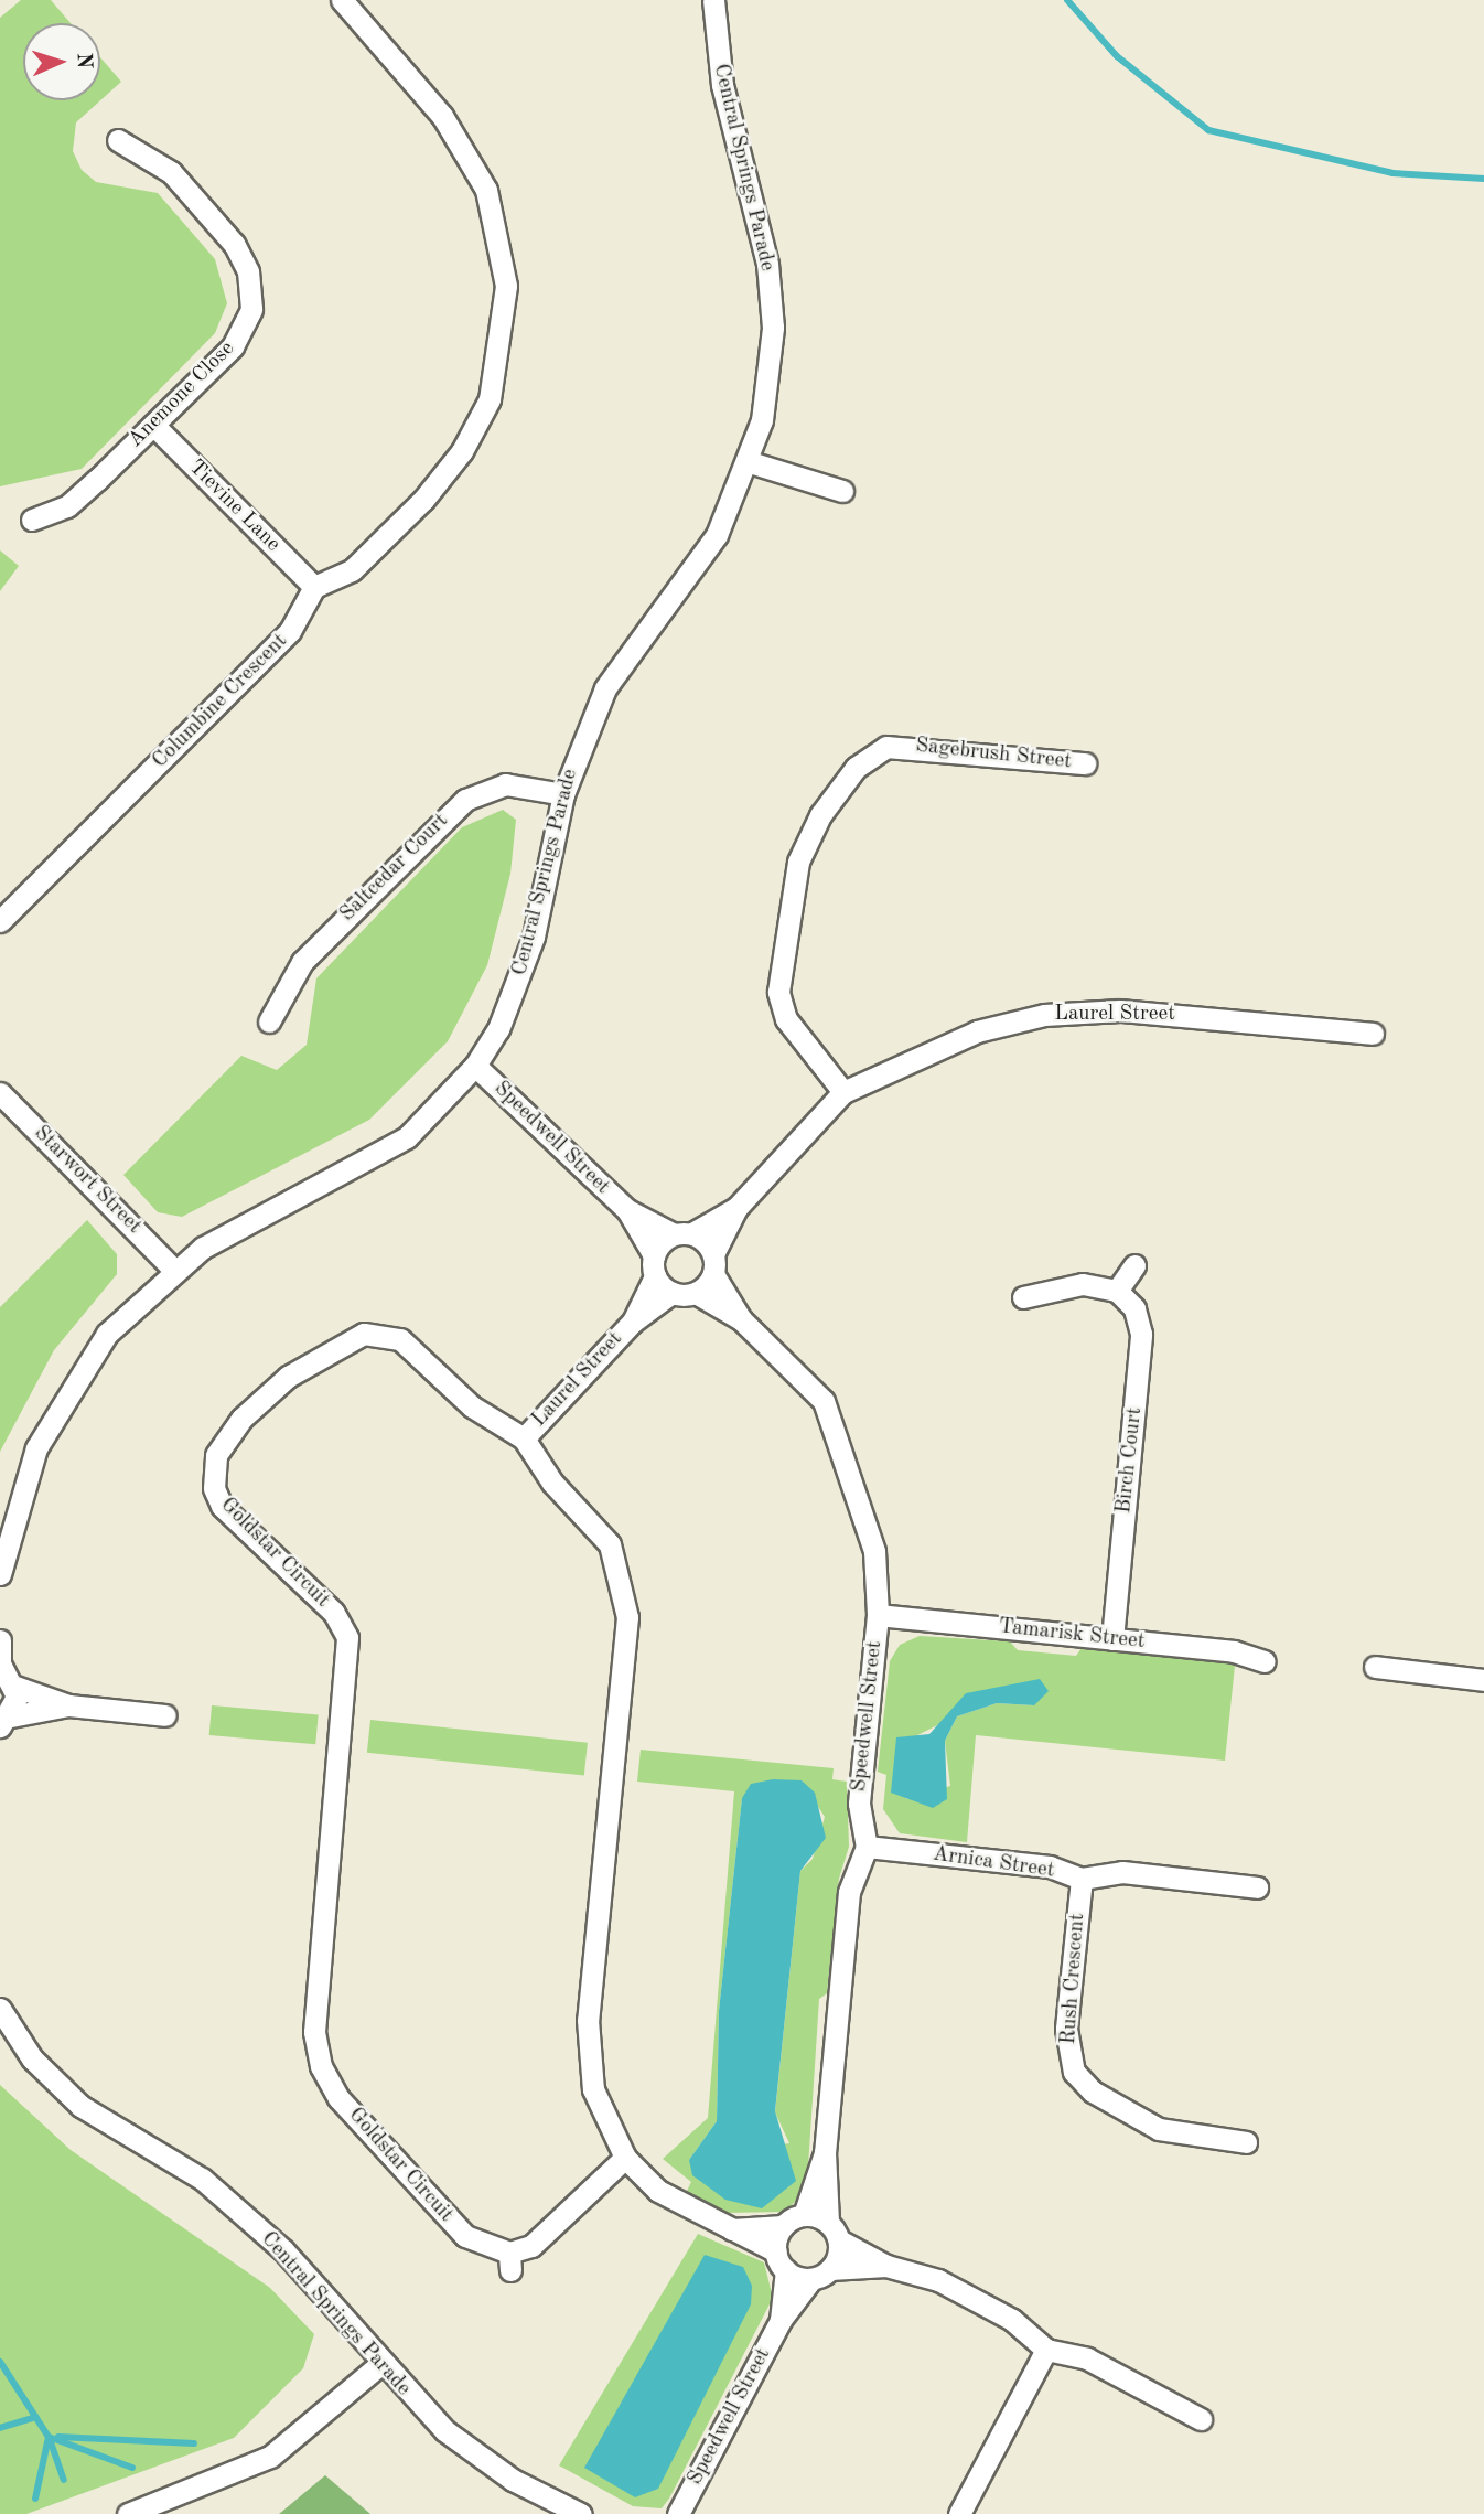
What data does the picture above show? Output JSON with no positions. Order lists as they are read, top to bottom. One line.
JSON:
{"streets":{"street":["Central Springs Parade","Anemone Close","Tievine Lane","Columbine Crescent","Sagebrush Street","Saltcedar Court","Laurel Street","Speedwell Street","Starwort Street","Birch Court","Goldstar Circuit","Tamarisk Street","Arnica Street","Rush Crescent"]},"crossings":[["Central Springs Parade","Saltcedar Court"],["Central Springs Parade","Speedwell Street"],["Central Springs Parade","Starwort Street"],["Anemone Close","Tievine Lane"],["Tievine Lane","Columbine Crescent"],["Sagebrush Street","Laurel Street"],["Laurel Street","Speedwell Street"],["Laurel Street","Goldstar Circuit"],["Speedwell Street","Goldstar Circuit"],["Speedwell Street","Tamarisk Street"],["Speedwell Street","Arnica Street"],["Birch Court","Tamarisk Street"],["Arnica Street","Rush Crescent"]],"north":"right"}
